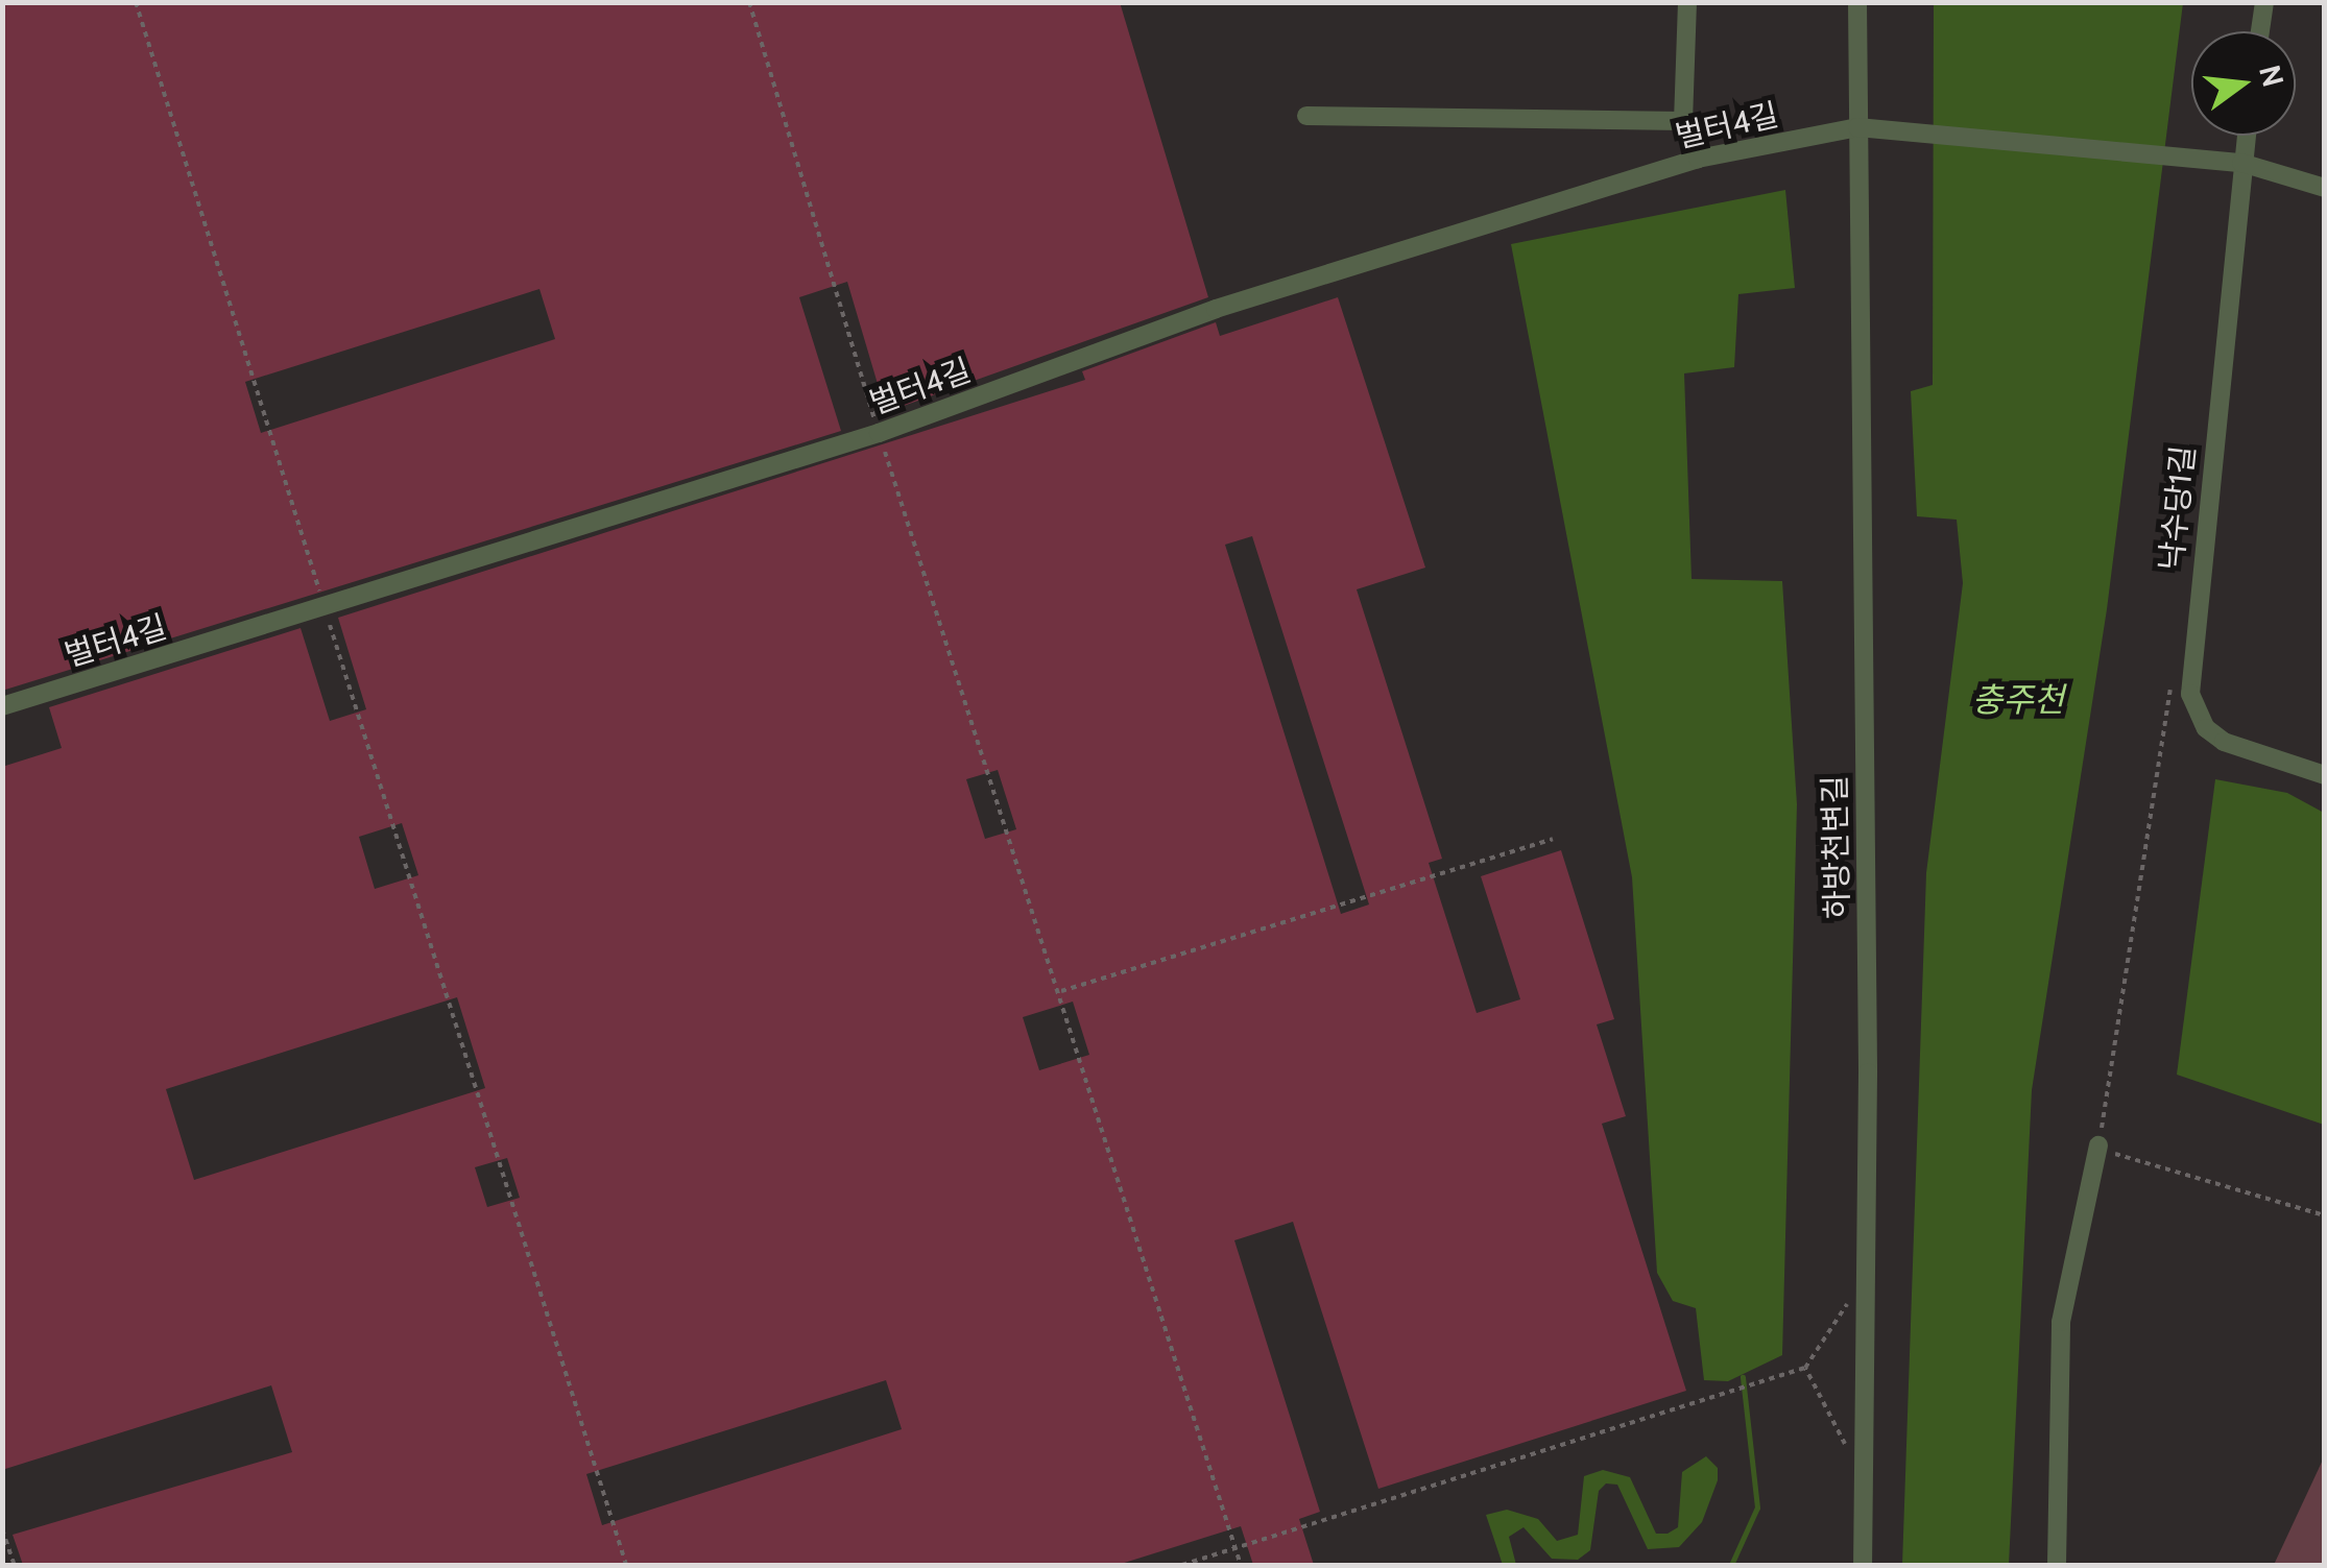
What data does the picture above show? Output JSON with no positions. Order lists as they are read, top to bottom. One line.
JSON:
{"streets":{"street":["벌터4길","낙수당1길","하방천변길"]},"crossings":[["벌터4길","낙수당1길"],["벌터4길","하방천변길"]],"water":["충주천"],"north":"right"}
